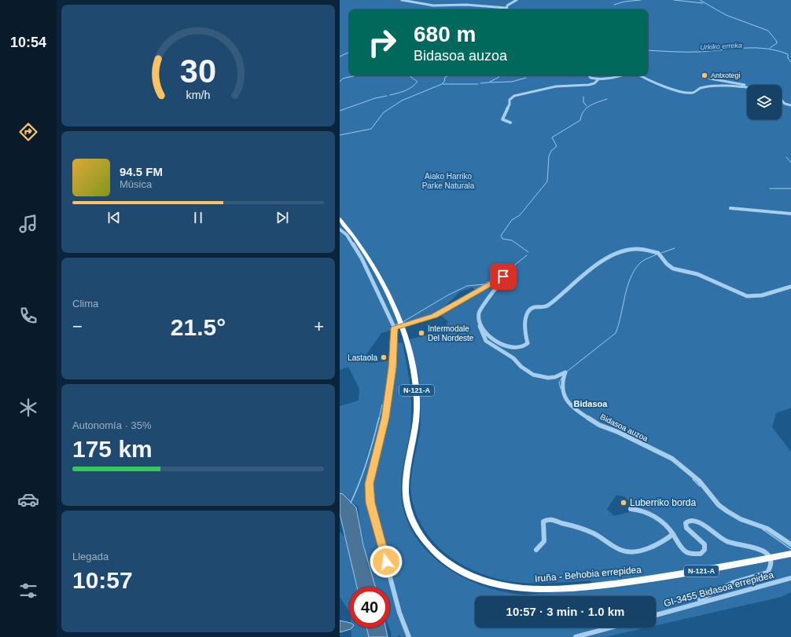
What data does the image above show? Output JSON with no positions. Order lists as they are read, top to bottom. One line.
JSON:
{"streets":{"highway":["N-121-A","Iruña - Behobia errepidea"],"street":["Bidasoa auzoa","GI-3455 Bidasoa errepidea"]},"districts":["Bidasoa"],"water":["Urkiko erreka"],"parks":["Aiako Harriko Parke Naturala"],"places":["Antxotegi","Intermodale Del Nordeste","Lastaola","Luberriko borda"],"page":{"tabs":"10:54","turn":["680 m","Bidasoa auzoa"],"song":["94.5 FM","Música"],"tile":["Clima",["Autonomía · 35%","175 km"],["Llegada","10:57"]],"heat":["−","21.5°","+"],"limit":"40","trip":"10:57 · 3 min · 1.0 km","gauge":["30","km/h"]}}
